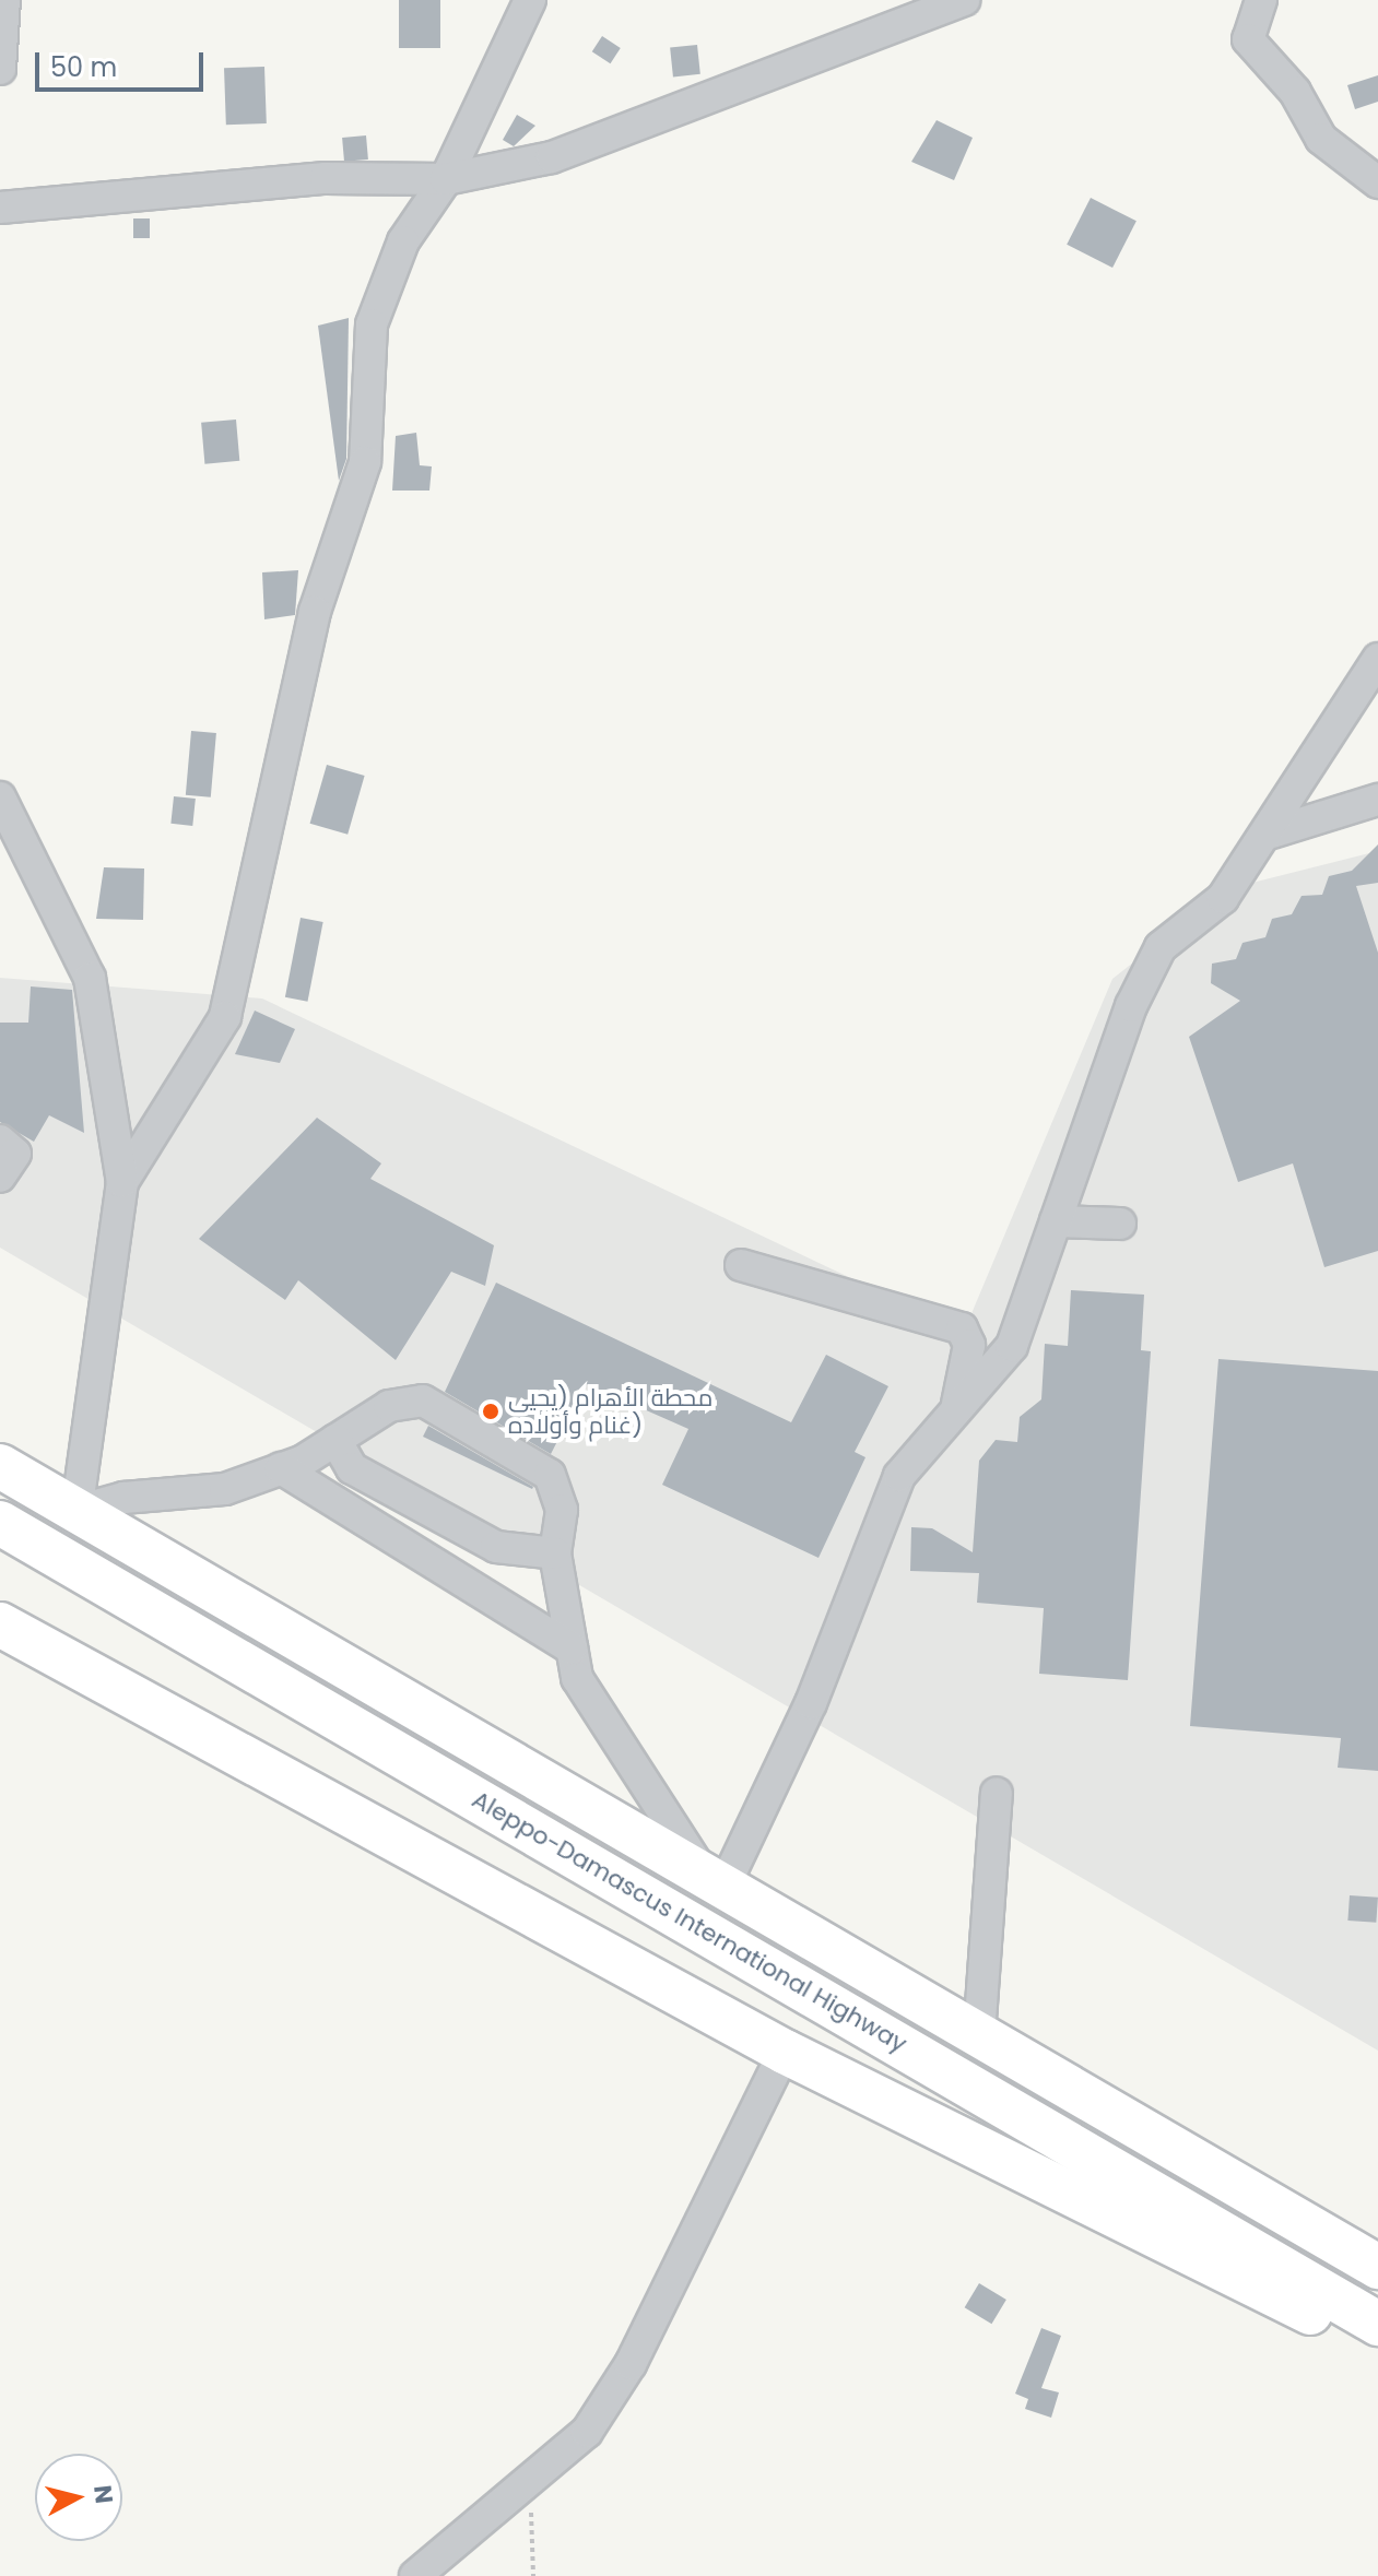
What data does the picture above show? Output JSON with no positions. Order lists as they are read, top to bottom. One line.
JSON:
{"streets":{"highway":["Aleppo-Damascus International Highway"]},"places":["محطة الأهرام (يحيى غنام وأولاده)"],"scale_bar":"50 m","north":"right"}
